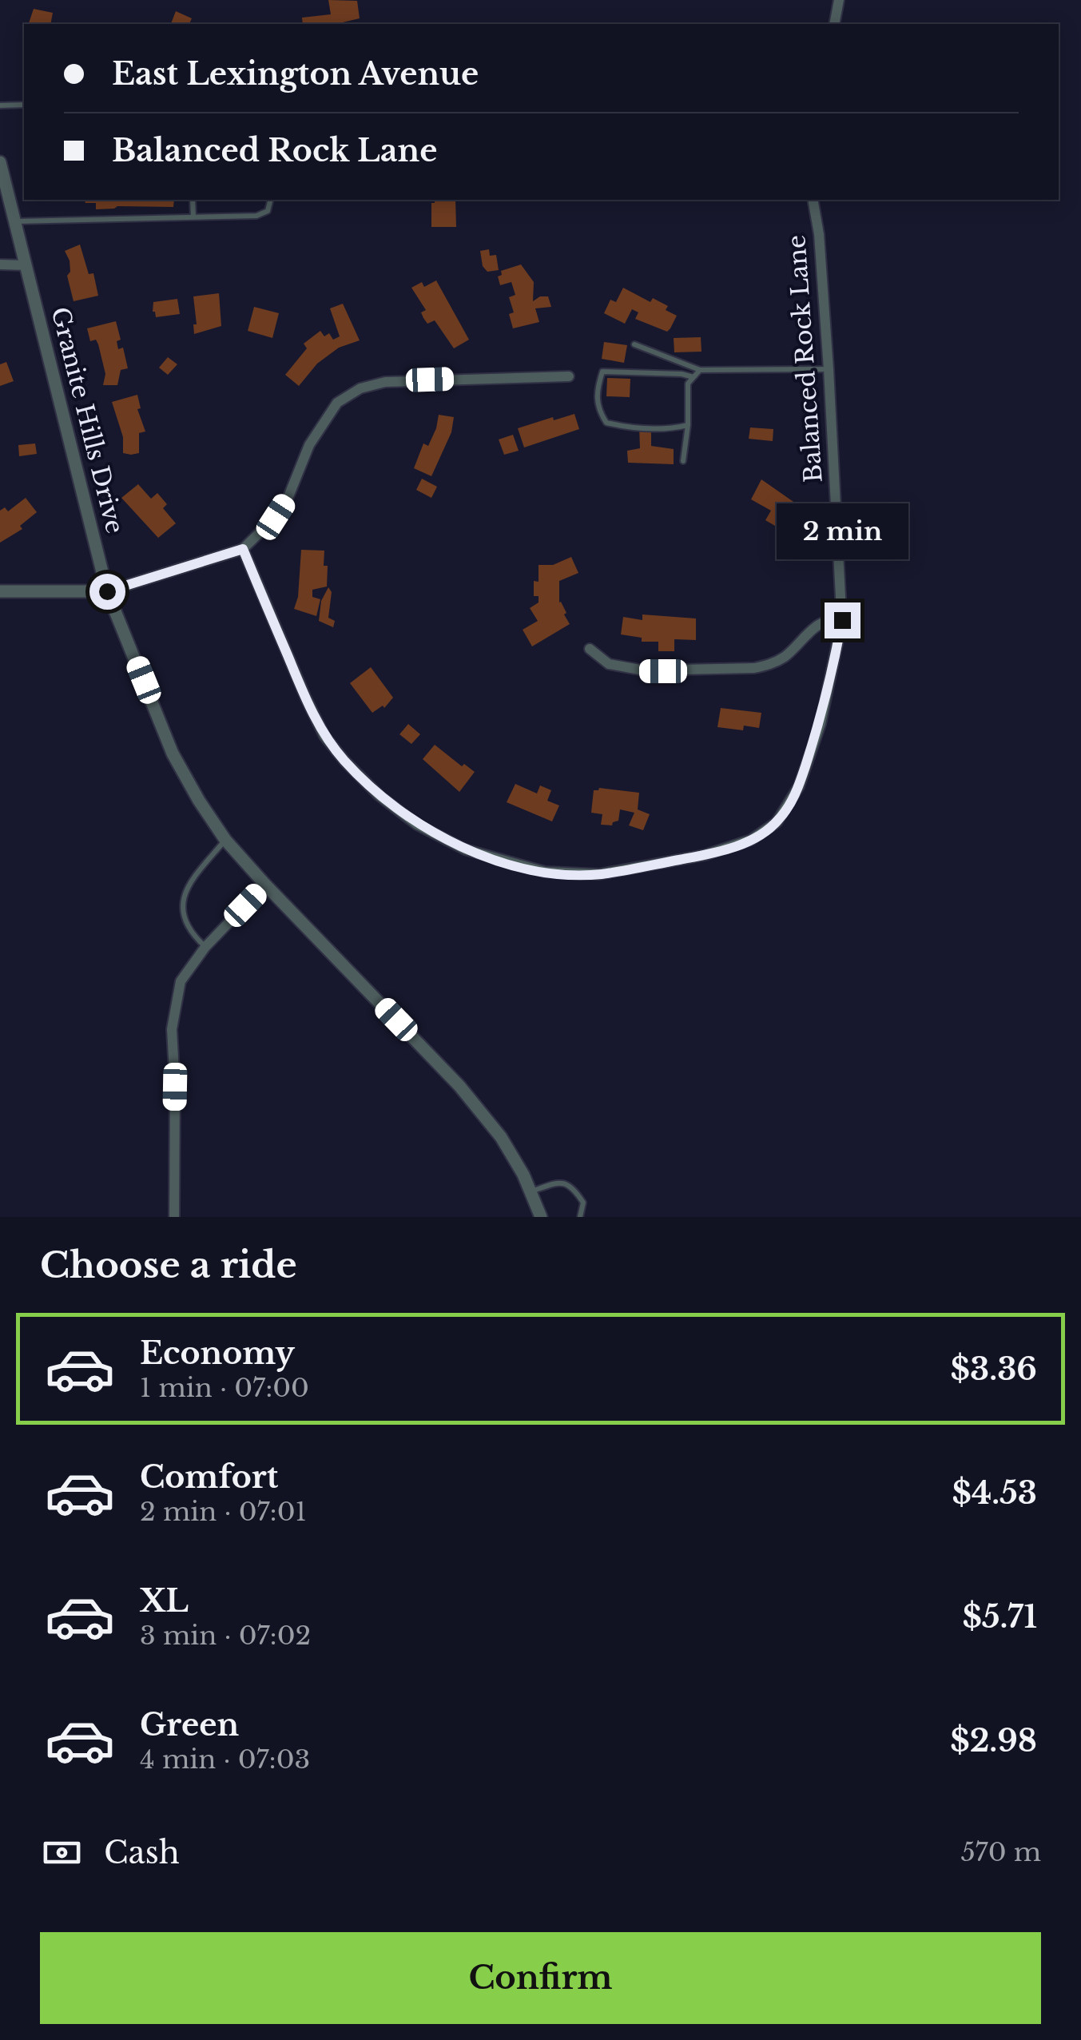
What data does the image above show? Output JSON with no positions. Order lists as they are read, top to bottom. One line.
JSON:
{"streets":{"street":["Balanced Rock Lane","Granite Hills Drive"]},"page":{"banner":["East Lexington Avenue","Balanced Rock Lane"],"bubble":"2 min","heading":"Choose a ride","list":[{"name":"Economy","note":"1 min · 07:00","value":"$3.36"},{"name":"Comfort","note":"2 min · 07:01","value":"$4.53"},{"name":"XL","note":"3 min · 07:02","value":"$5.71"},{"name":"Green","note":"4 min · 07:03","value":"$2.98"}],"pay":["Cash","570 m"],"buttons":"Confirm"}}
